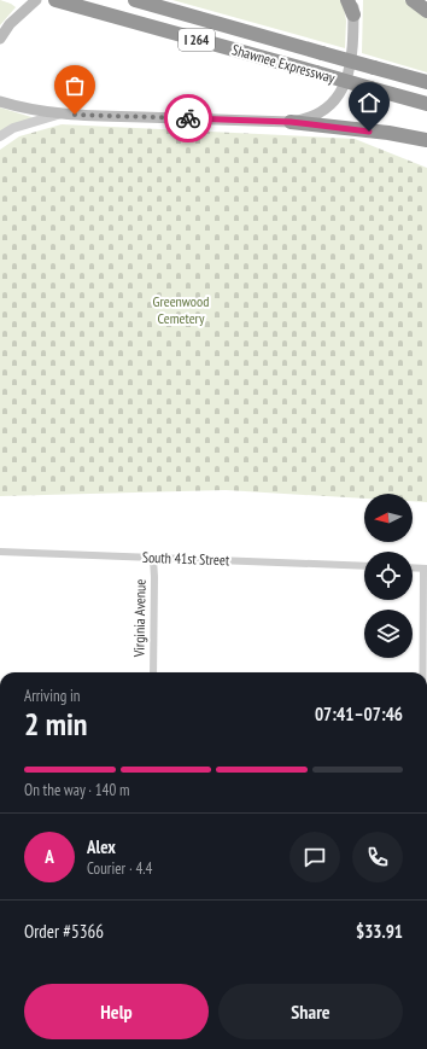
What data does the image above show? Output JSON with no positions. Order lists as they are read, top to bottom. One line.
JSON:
{"streets":{"highway":["I 264","Shawnee Expressway"],"street":["South 41st Street","Virginia Avenue"]},"crossings":[["South 41st Street","Virginia Avenue"]],"parks":["Greenwood Cemetery"],"north":"left","page":{"heading":["2 min","Arriving in","07:41–07:46"],"panel":["Alex","Courier · 4.4","Order #5366","$33.91"],"bar":"On the way · 140 m","round":"A","buttons":["Help","Share"]}}
